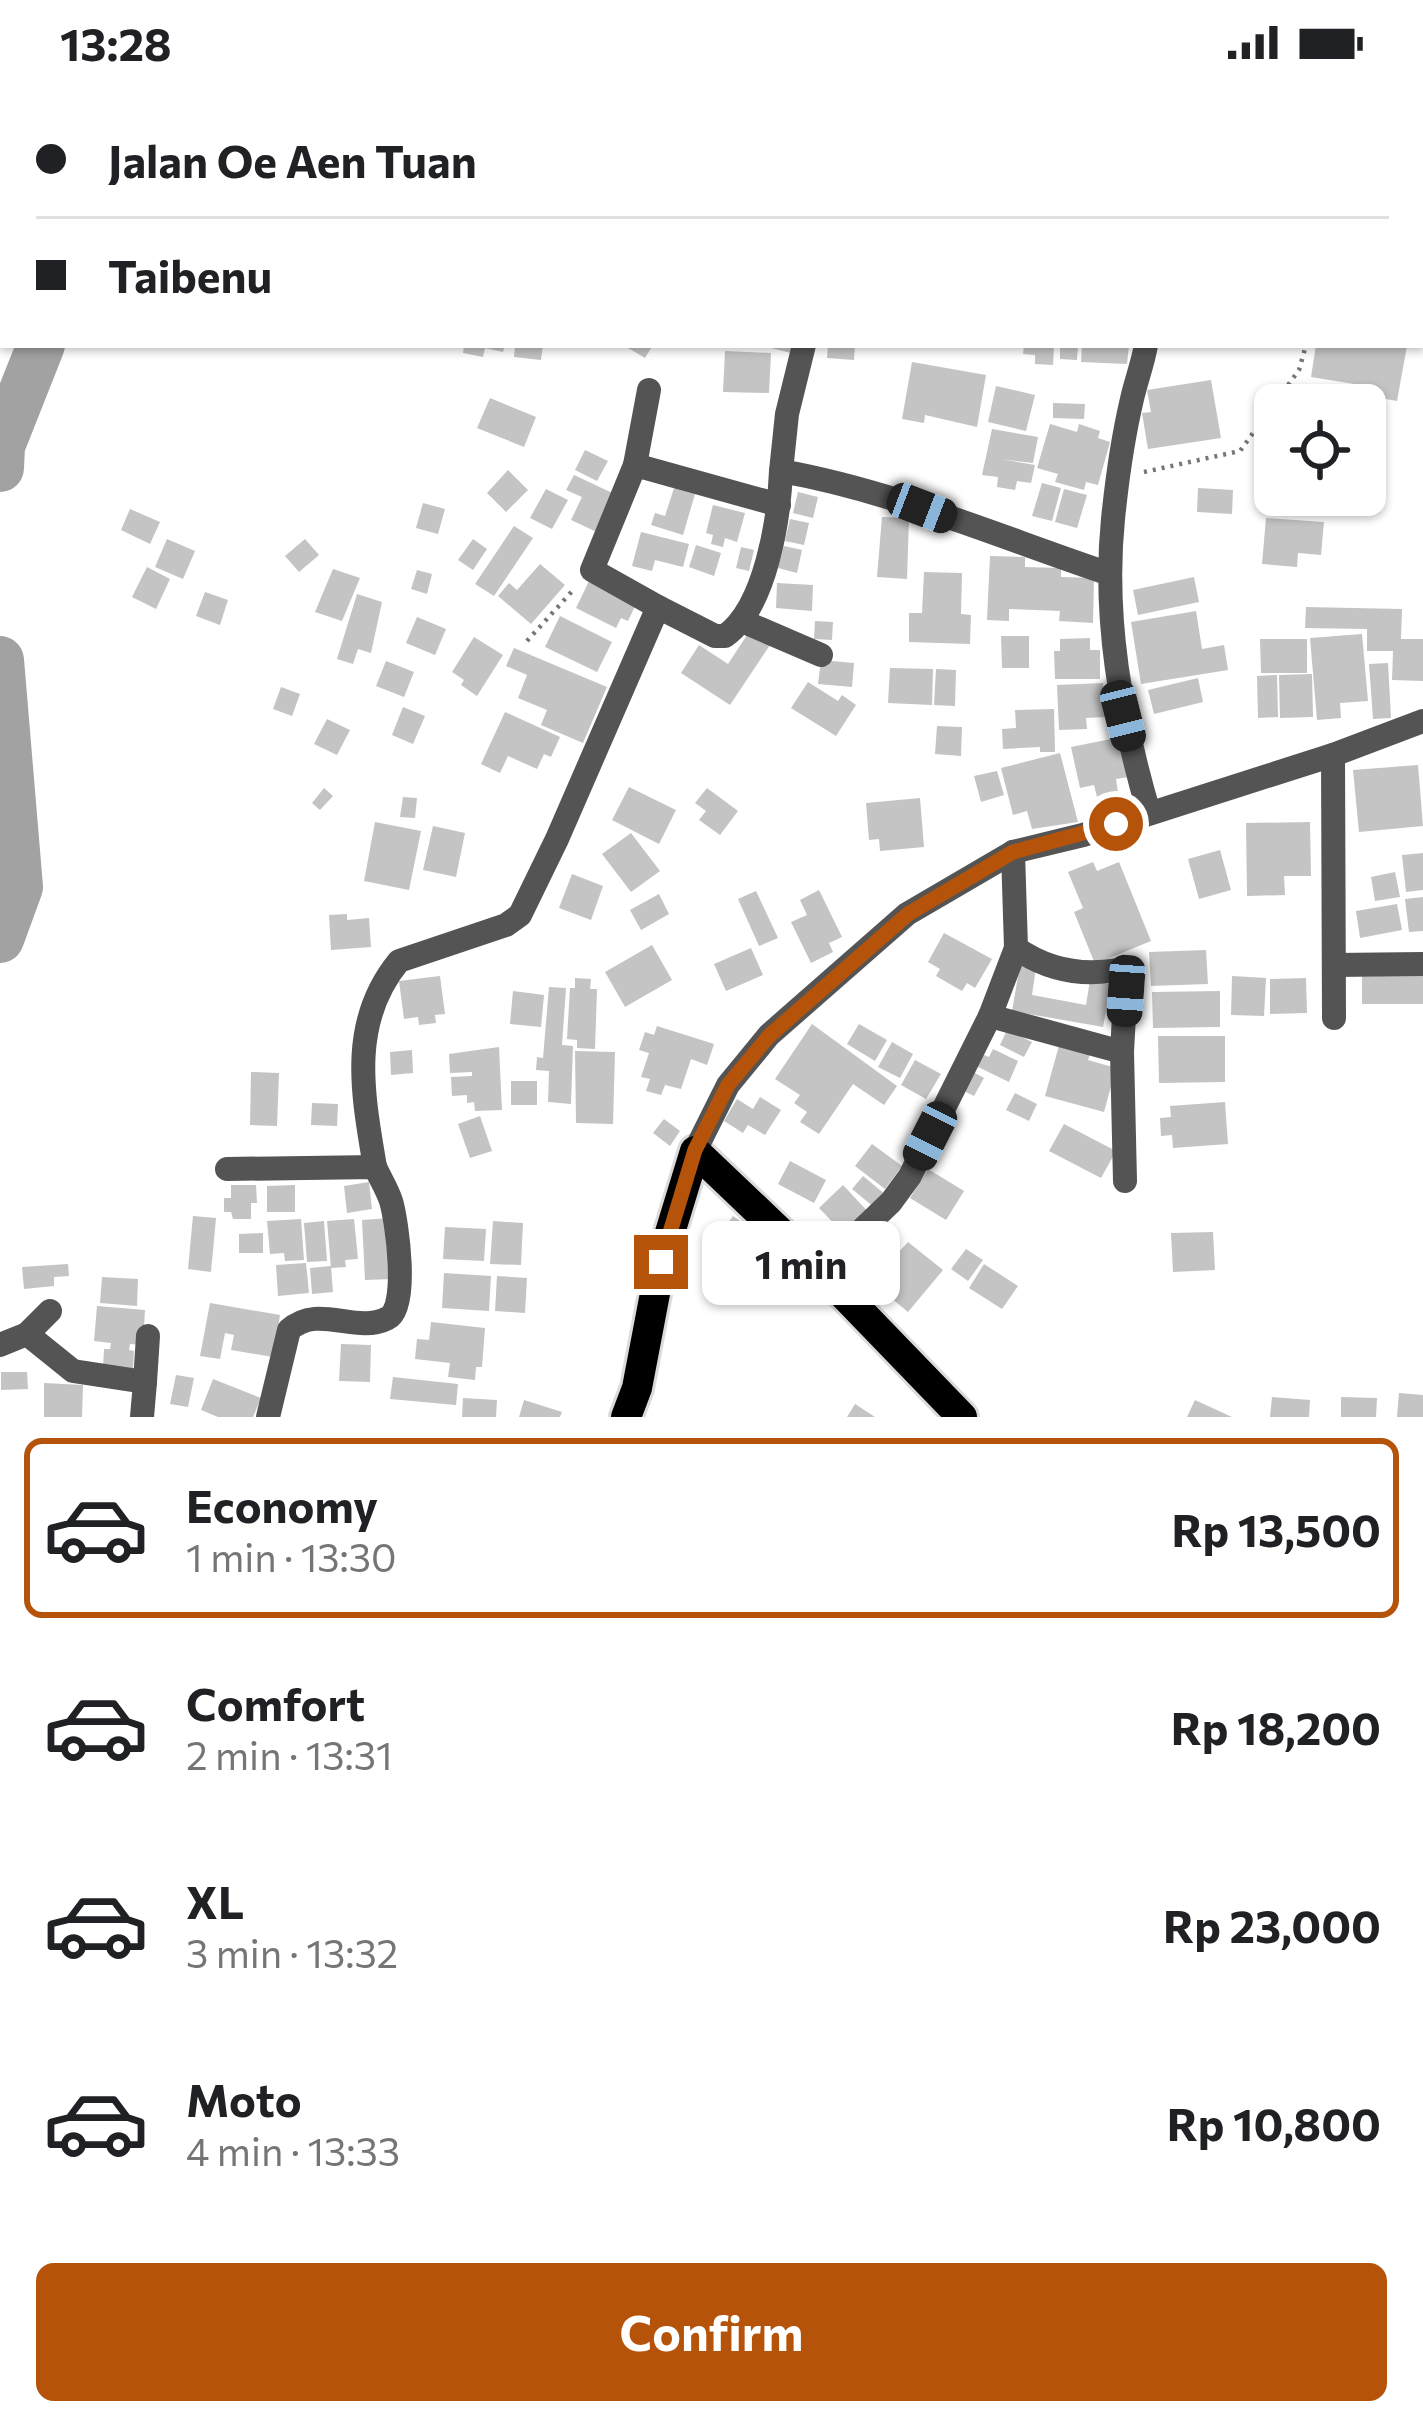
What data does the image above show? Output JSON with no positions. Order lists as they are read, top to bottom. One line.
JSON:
{"page":{"status":"13:28","banner":["Jalan Oe Aen Tuan","Taibenu"],"bubble":"1 min","list":[{"name":"Economy","note":"1 min · 13:30","value":"Rp 13,500"},{"name":"Comfort","note":"2 min · 13:31","value":"Rp 18,200"},{"name":"XL","note":"3 min · 13:32","value":"Rp 23,000"},{"name":"Moto","note":"4 min · 13:33","value":"Rp 10,800"}],"buttons":"Confirm"}}
